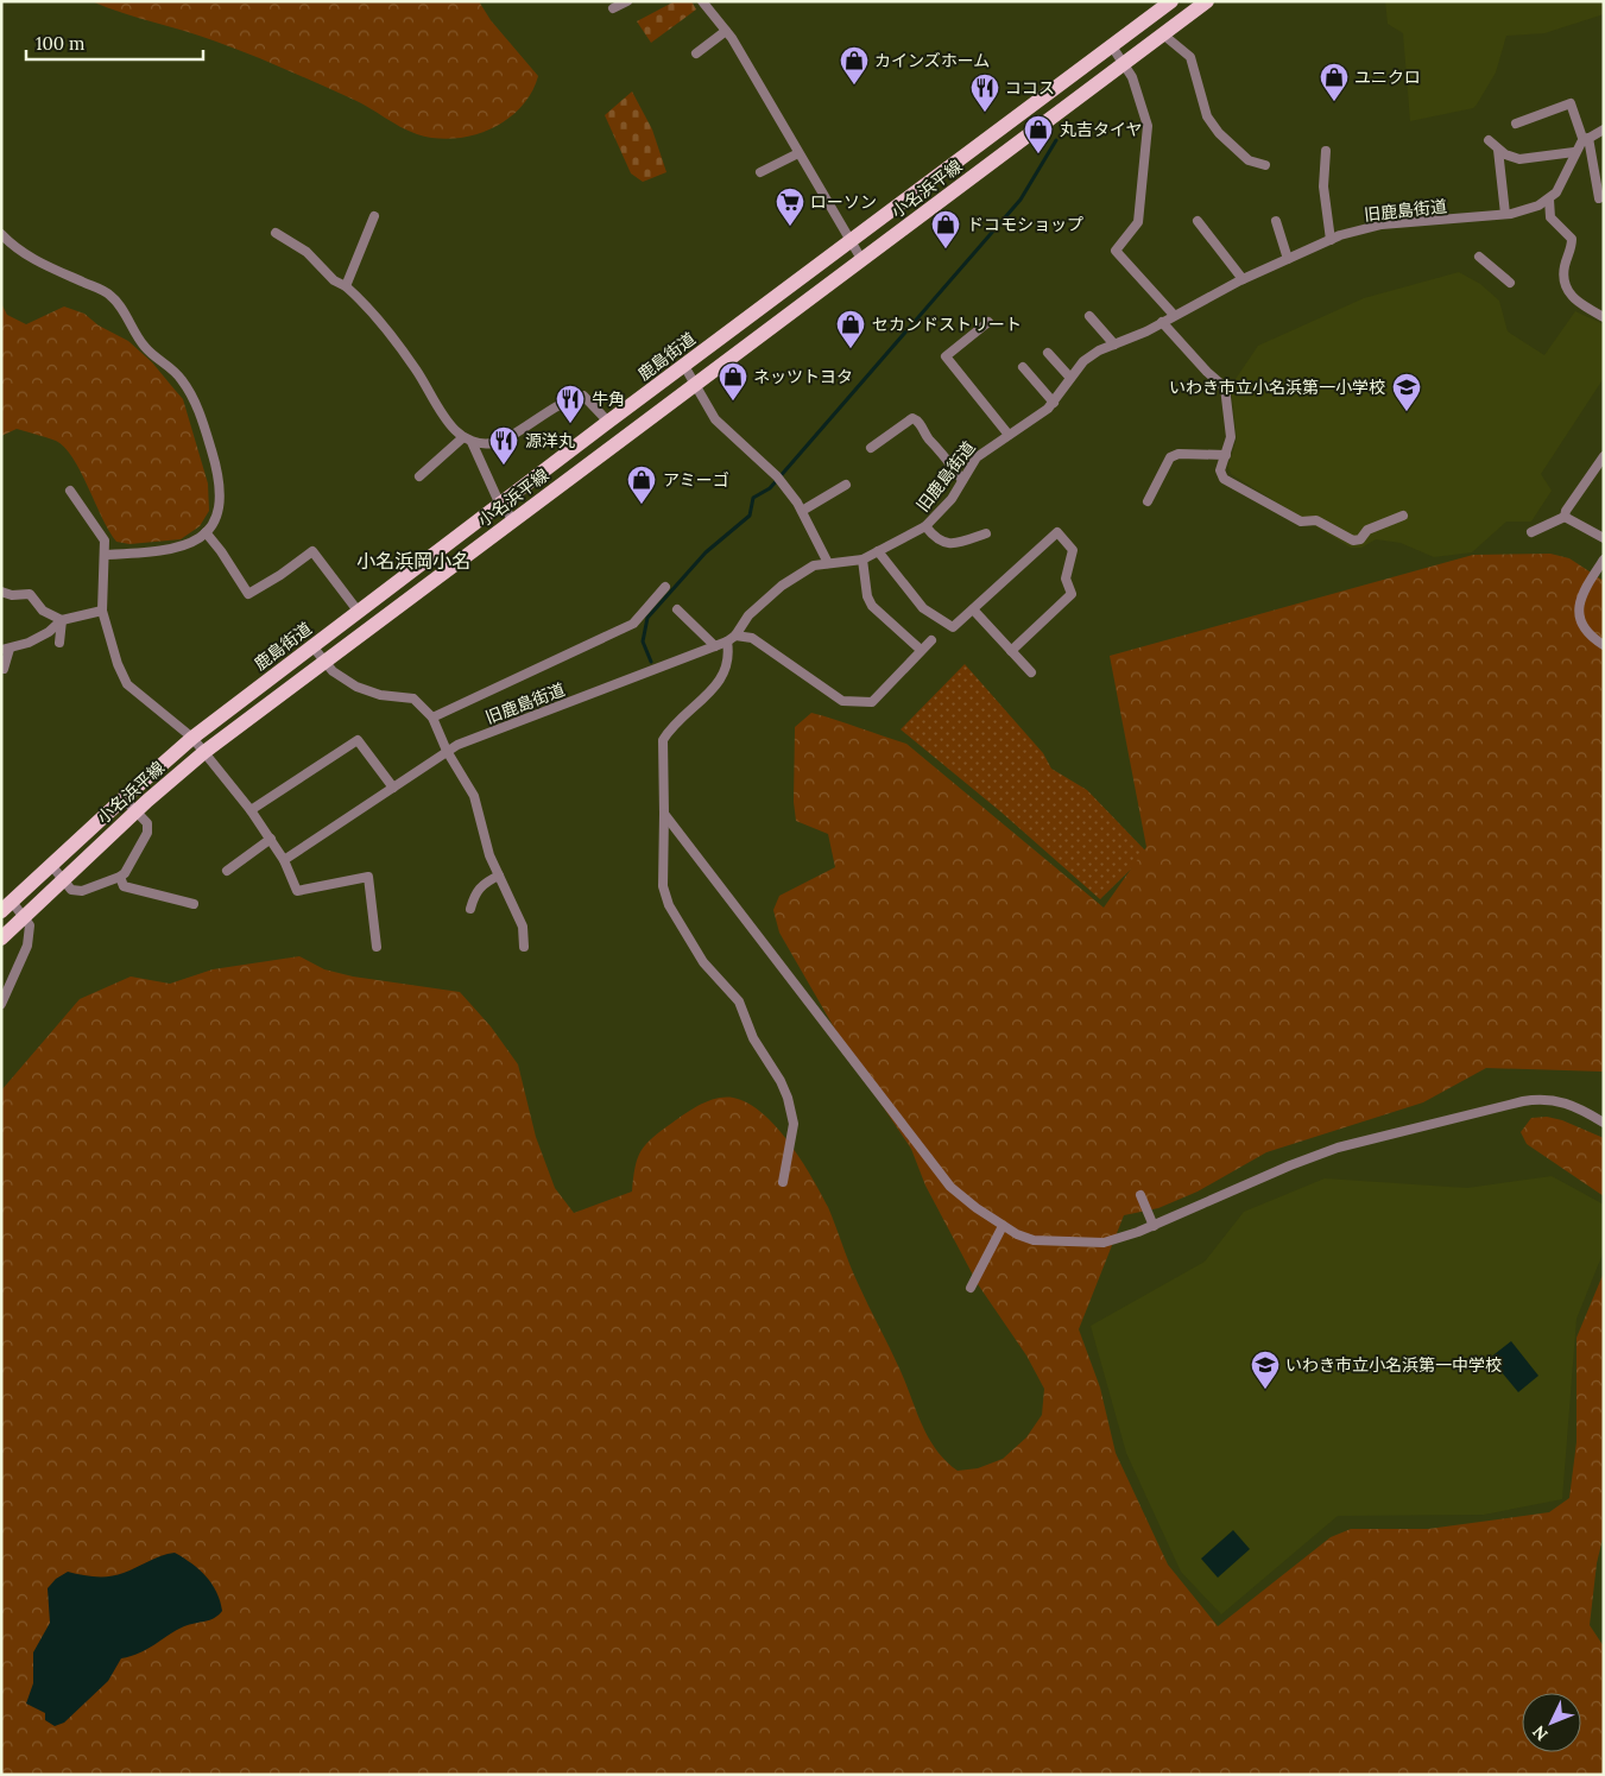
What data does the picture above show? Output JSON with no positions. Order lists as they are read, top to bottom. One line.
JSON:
{"streets":{"main road":["小名浜平線","鹿島街道"],"street":["旧鹿島街道"]},"districts":["小名浜岡小名"],"places":{"shop":["カインズホーム","ユニクロ","丸吉タイヤ","ドコモショップ","セカンドストリート","ネッツトヨタ","アミーゴ"],"restaurant":["ココス","牛角","源洋丸"],"supermarket":["ローソン"],"school or university":["いわき市立小名浜第一小学校","いわき市立小名浜第一中学校"]},"scale_bar":"100 m","north":"bottom left"}
